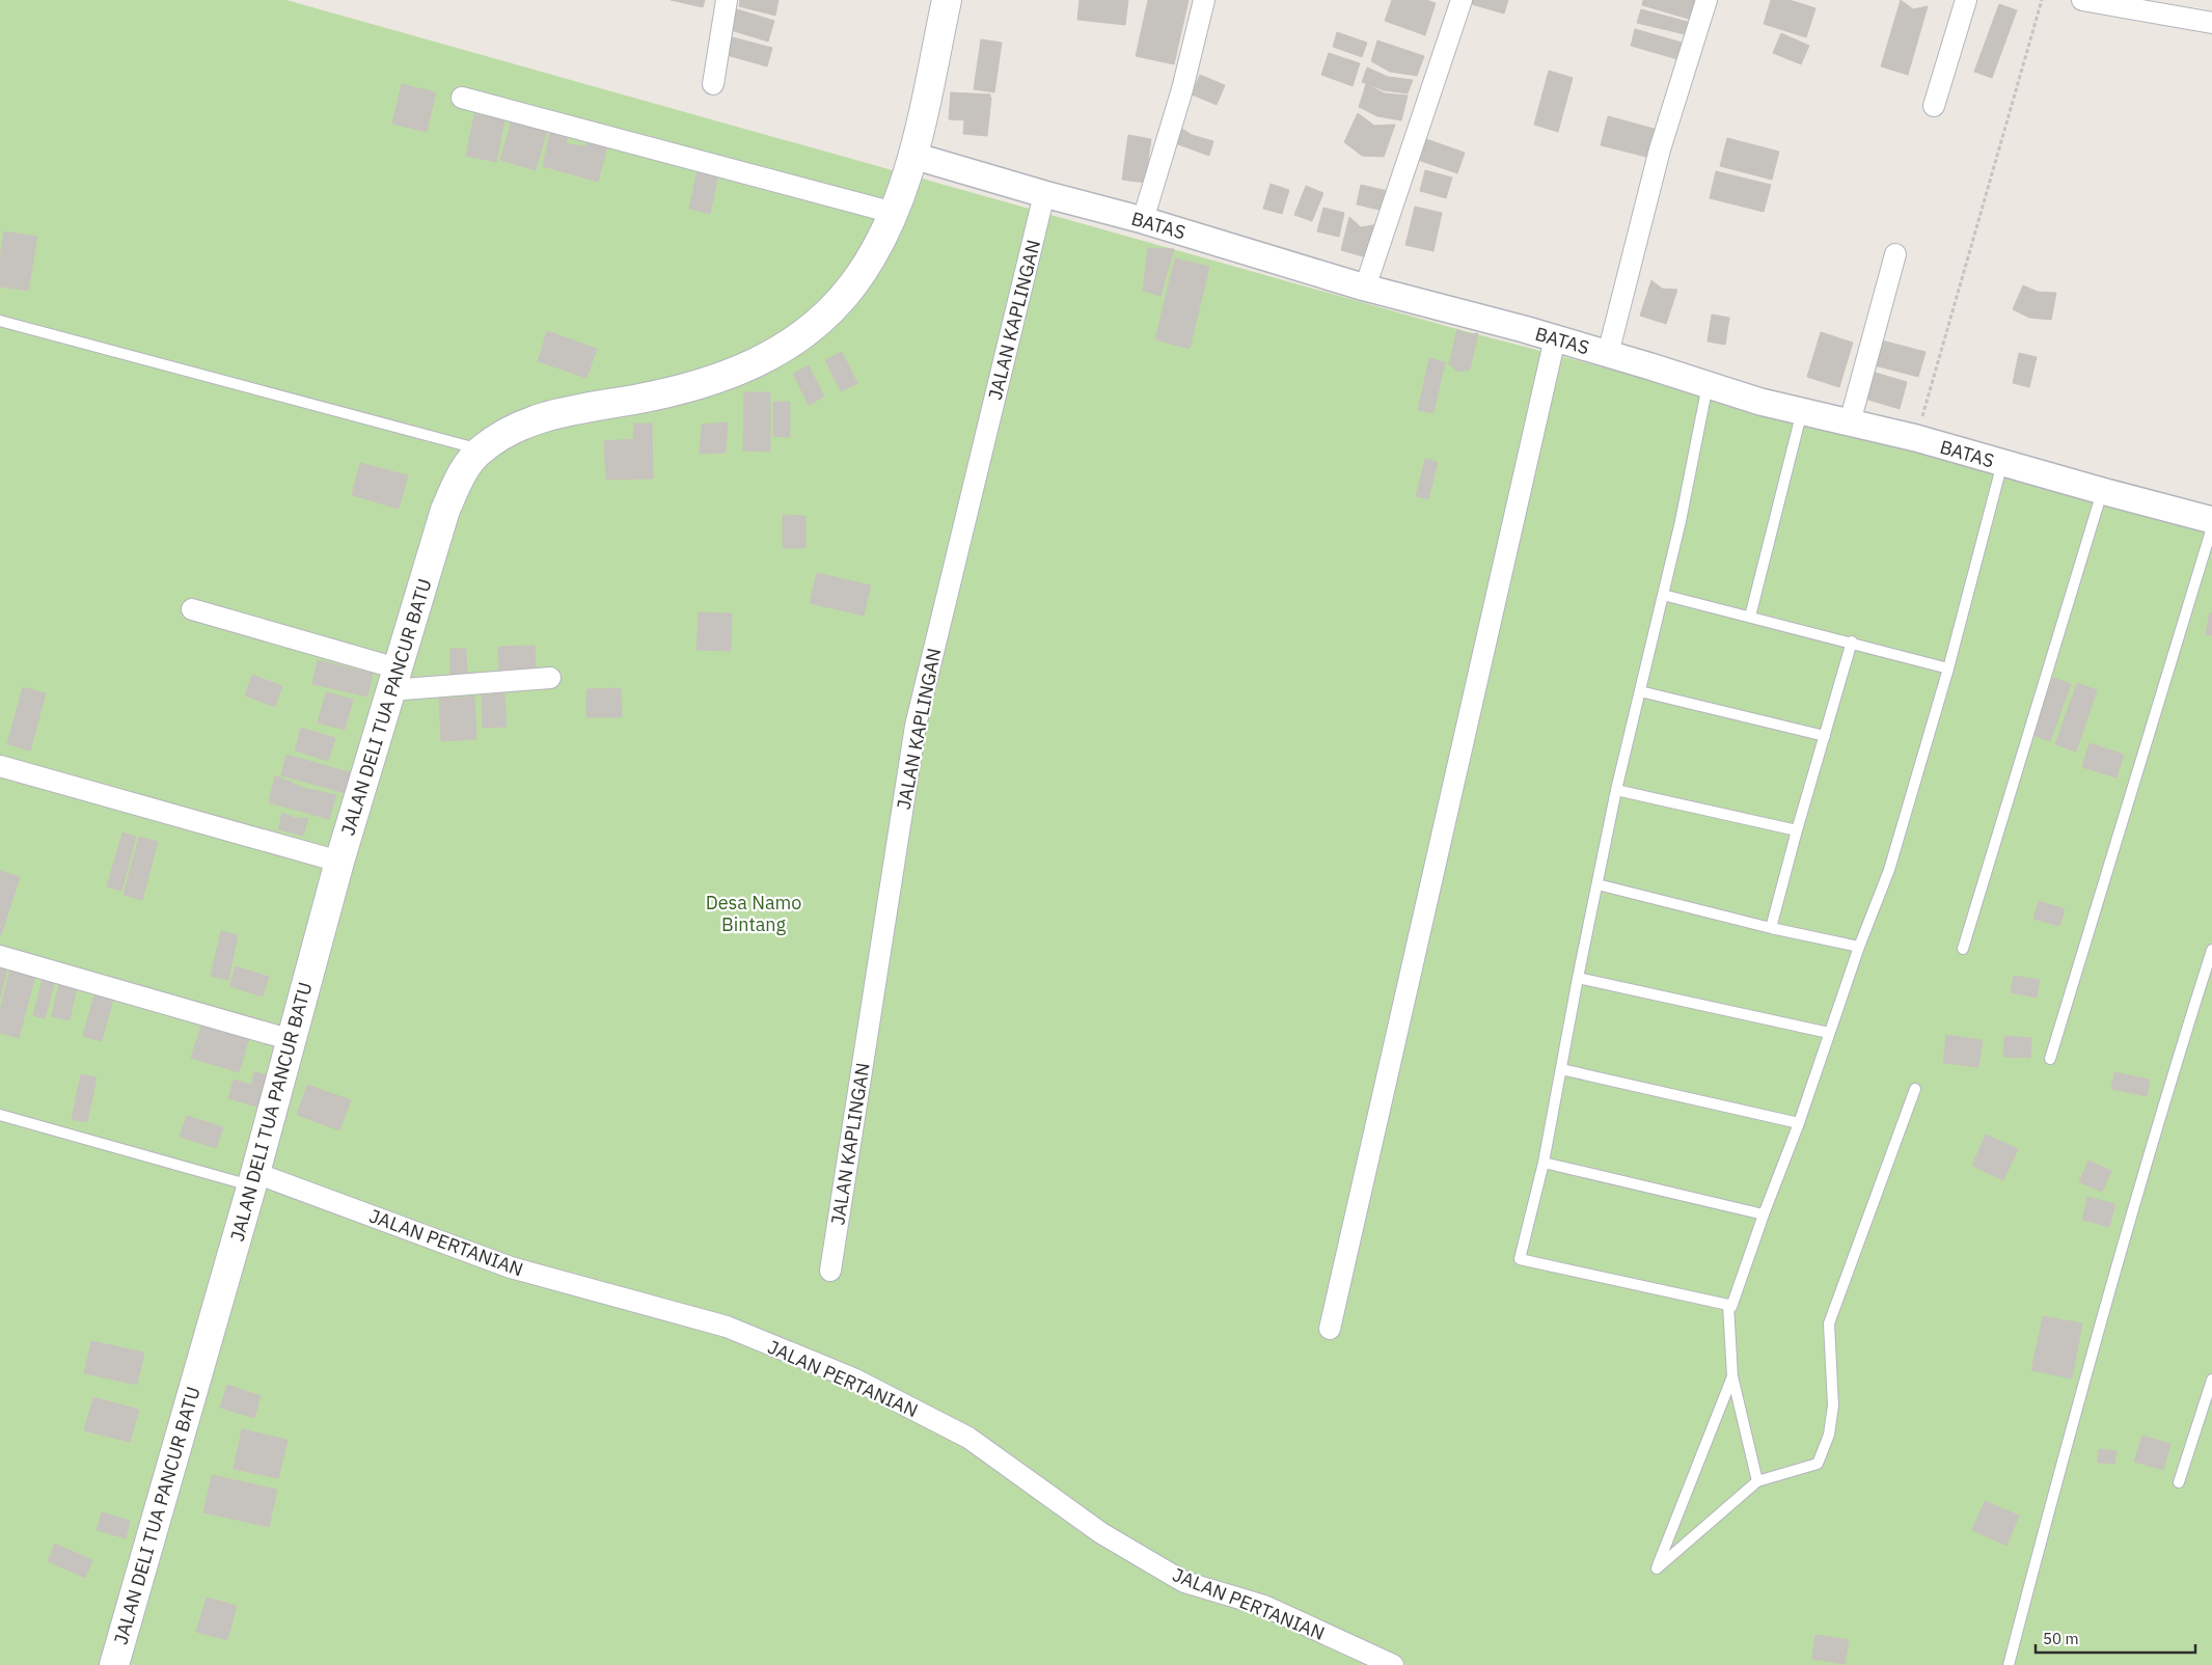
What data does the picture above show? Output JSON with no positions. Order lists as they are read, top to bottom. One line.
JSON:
{"streets":{"main road":["JALAN DELI TUA PANCUR BATU"],"street":["BATAS","JALAN KAPLINGAN","JALAN PERTANIAN"]},"crossings":[["BATAS","JALAN KAPLINGAN"],["BATAS","JALAN DELI TUA PANCUR BATU"],["JALAN DELI TUA PANCUR BATU","JALAN PERTANIAN"]],"parks":["Desa Namo Bintang"],"scale_bar":"50 m"}
